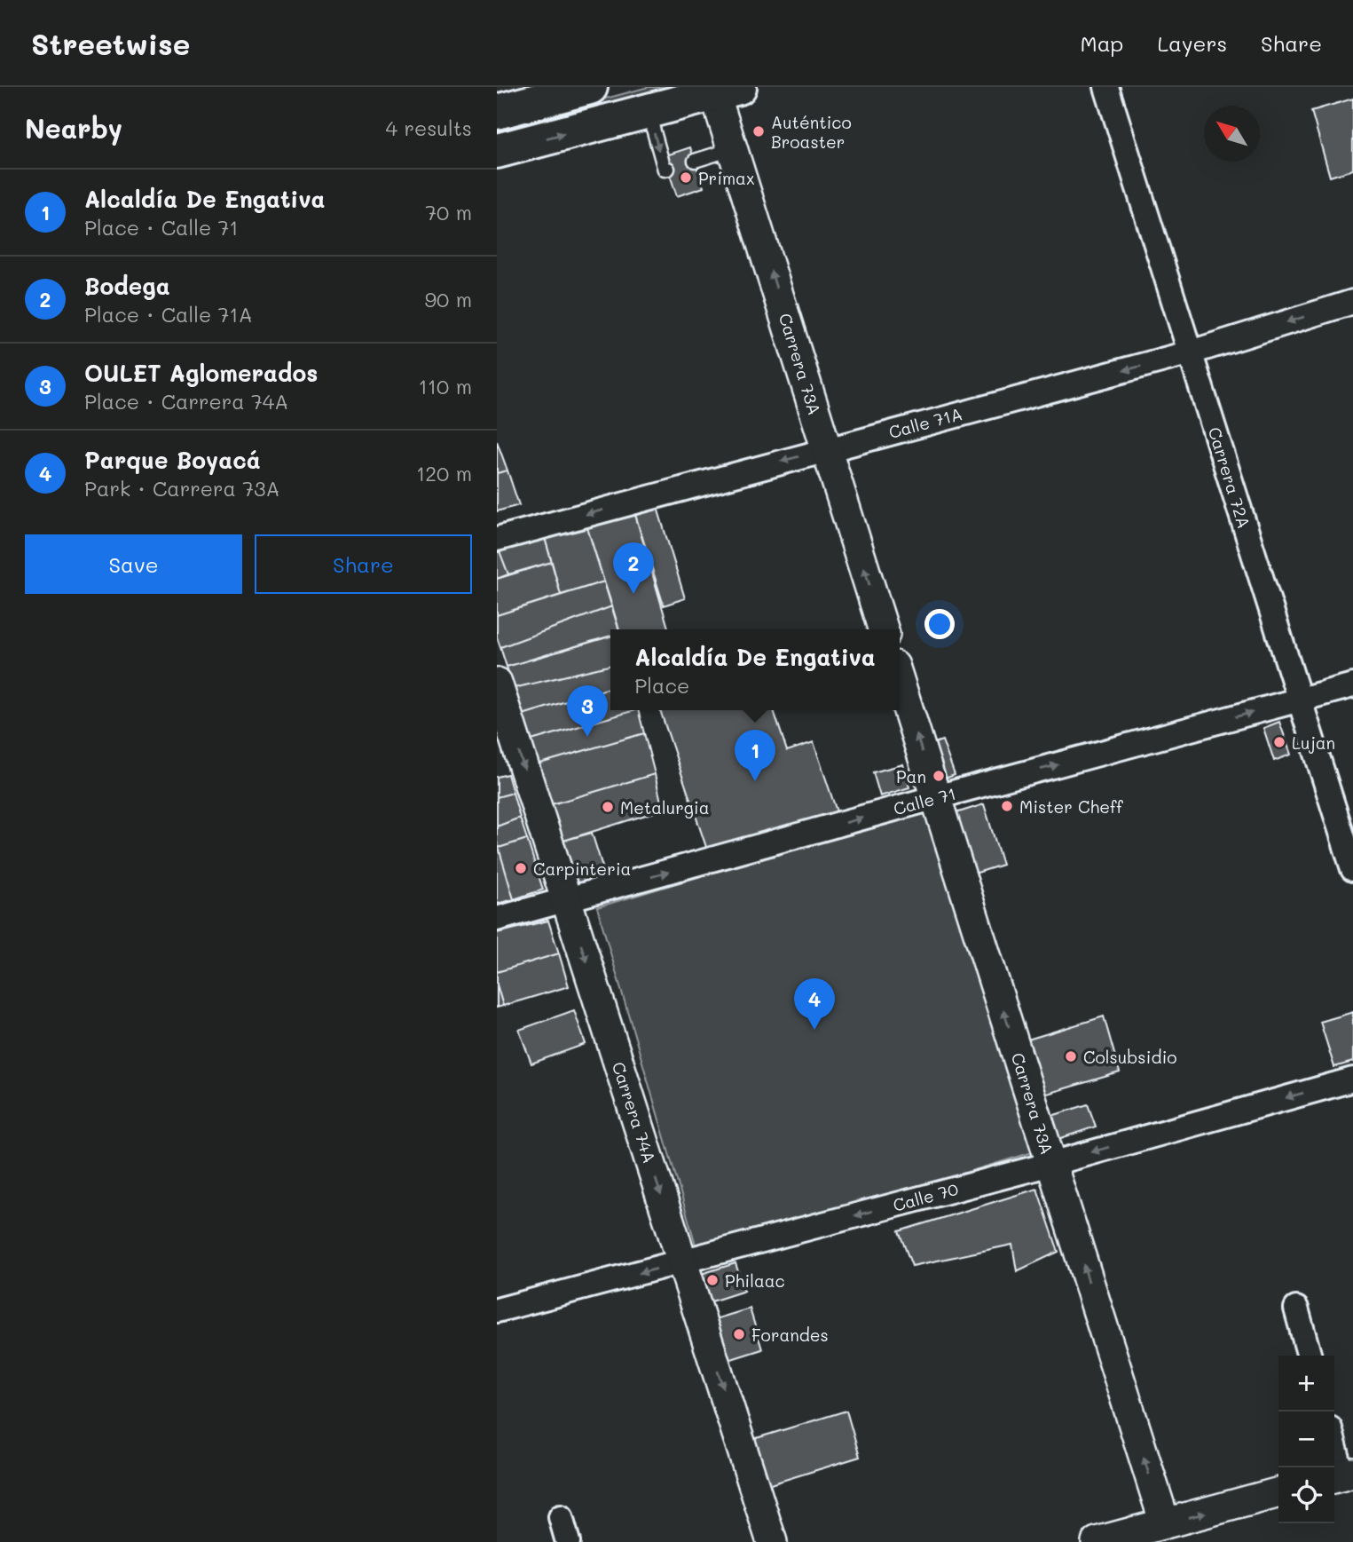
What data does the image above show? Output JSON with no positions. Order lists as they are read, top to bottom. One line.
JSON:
{"streets":{"street":["Carrera 73A","Calle 71A","Carrera 72A","Calle 71","Carrera 74A","Calle 70"]},"crossings":[["Carrera 73A","Calle 71A"],["Carrera 73A","Calle 71"],["Carrera 73A","Calle 70"],["Calle 71A","Carrera 72A"],["Carrera 72A","Calle 71"],["Calle 71","Carrera 74A"],["Carrera 74A","Calle 70"]],"one_way":["Carrera 73A","Calle 71A","Calle 71","Carrera 74A","Calle 70"],"places":["Auténtico Broaster","Primax","Lujan","Pan","Mister Cheff","Metalurgia","Carpinteria","Colsubsidio","Philaac","Forandes"],"north":"top left","page":{"header":"Streetwise","nav":["Map","Layers","Share"],"heading":["Nearby","4 results"],"list":[{"mark":"1","name":"Alcaldía De Engativa","note":"Place · Calle 71","value":"70 m"},{"mark":"2","name":"Bodega","note":"Place · Calle 71A","value":"90 m"},{"mark":"3","name":"OULET Aglomerados","note":"Place · Carrera 74A","value":"110 m"},{"mark":"4","name":"Parque Boyacá","note":"Park · Carrera 73A","value":"120 m"}],"buttons":["Save","Share"],"pins":["2","3","1","4"],"popup":["Alcaldía De Engativa","Place"],"map_buttons":["+","−"]}}
